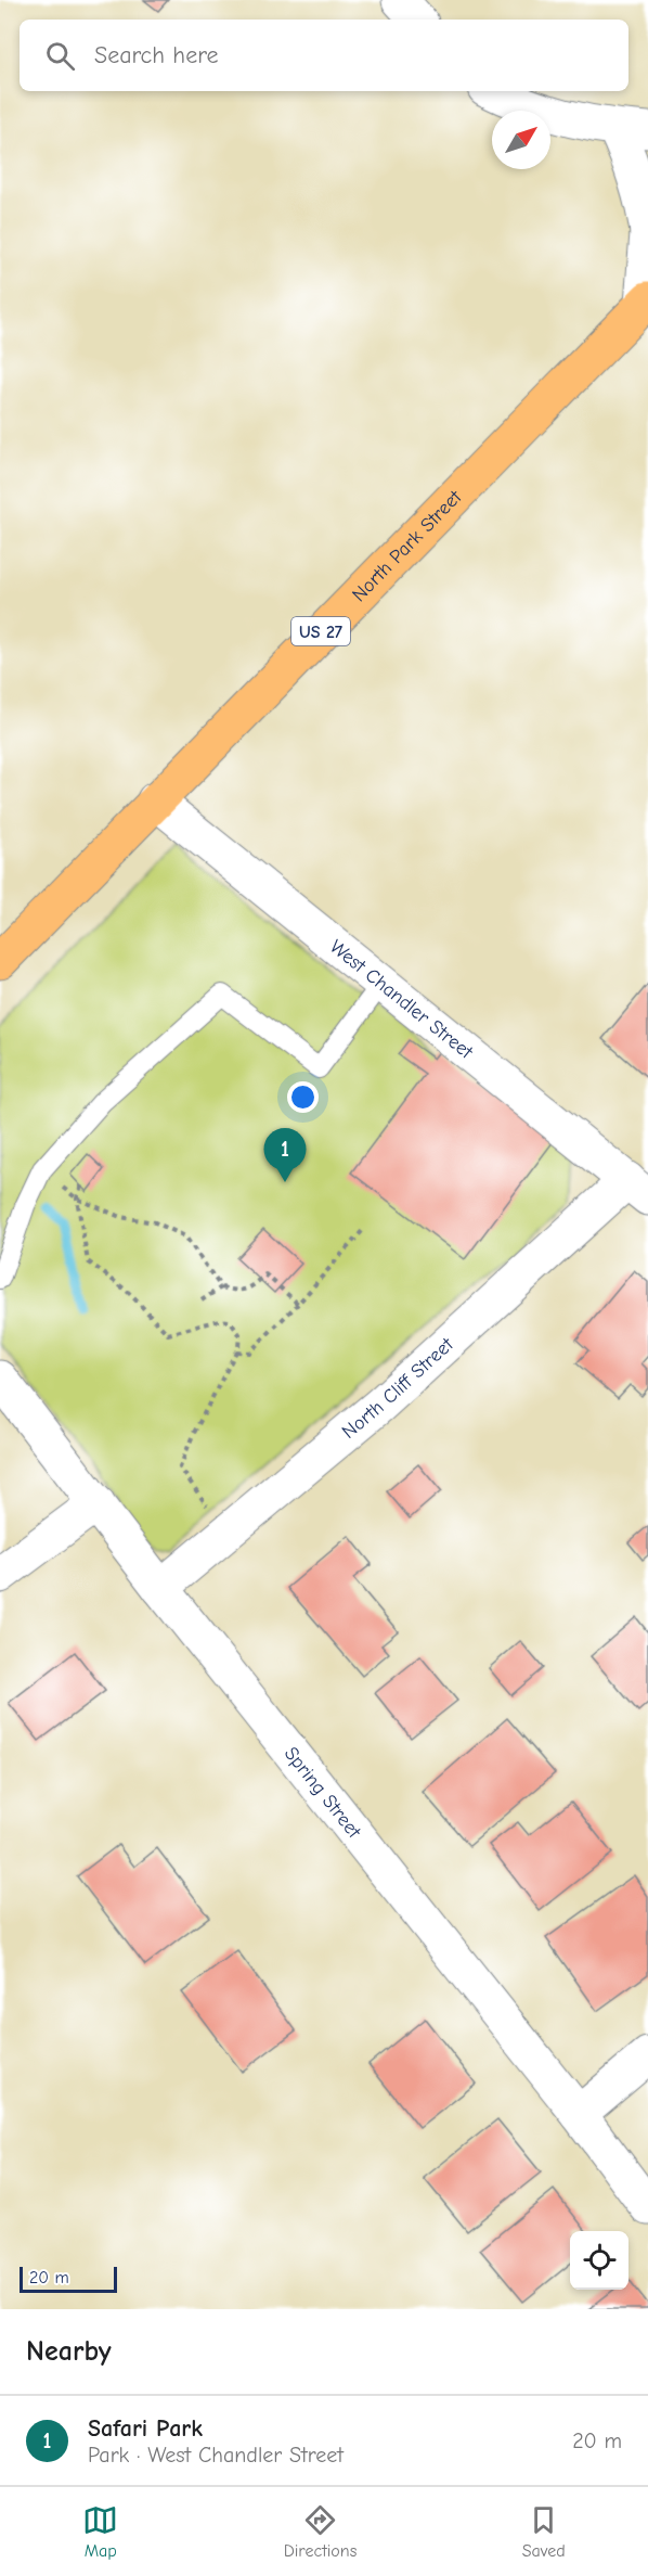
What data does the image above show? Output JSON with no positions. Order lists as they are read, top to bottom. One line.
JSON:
{"streets":{"main road":["North Park Street","US 27"],"street":["West Chandler Street","North Cliff Street","Spring Street"]},"crossings":[["North Park Street","West Chandler Street"],["West Chandler Street","North Cliff Street"],["North Cliff Street","Spring Street"]],"scale_bar":"20 m","north":"top right","page":{"search":"Search here","pins":"1","scale":"20 m","heading":"Nearby","list":[{"mark":"1","name":"Safari Park","note":"Park · West Chandler Street","value":"20 m"}],"nav":["Map","Directions","Saved"]}}
